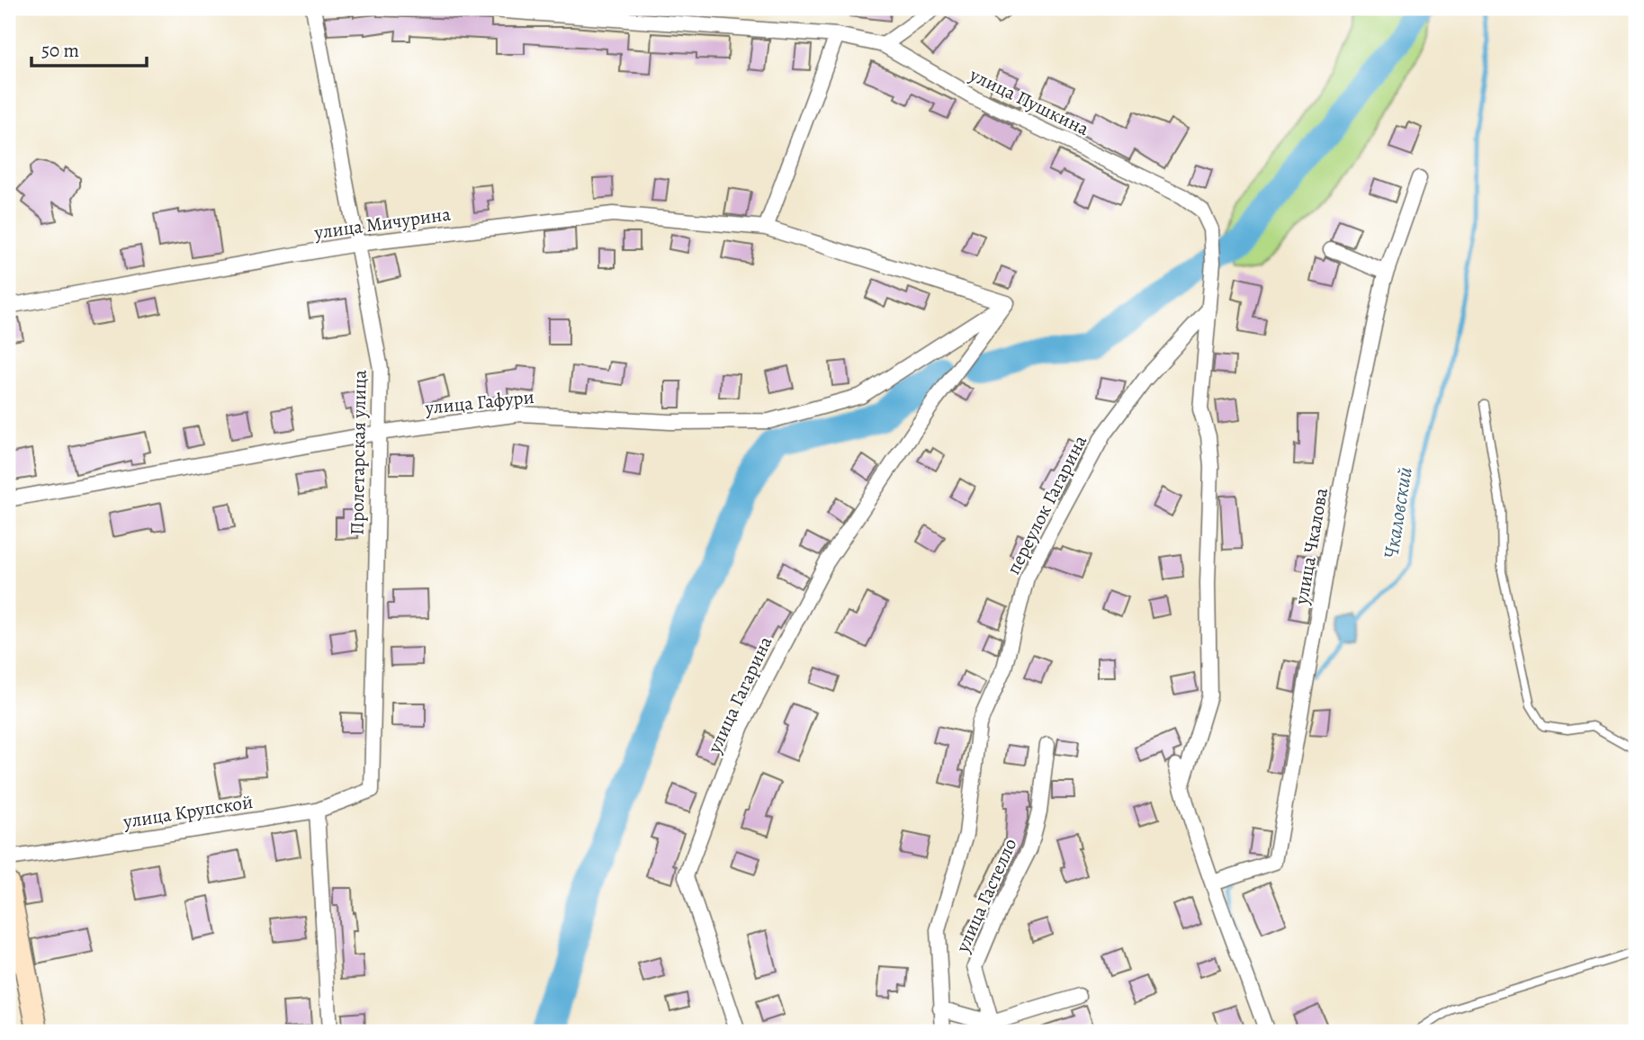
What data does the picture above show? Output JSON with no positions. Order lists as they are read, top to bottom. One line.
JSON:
{"streets":{"street":["улица Пушкина","улица Мичурина","улица Гафури","Пролетарская улица","переулок Гагарина","улица Чкалова","улица Гагарина","улица Крупской","улица Гастелло"]},"crossings":[["улица Пушкина","переулок Гагарина"],["улица Мичурина","улица Гафури"],["улица Мичурина","Пролетарская улица"],["улица Мичурина","улица Гагарина"],["улица Гафури","Пролетарская улица"],["улица Гафури","улица Гагарина"],["Пролетарская улица","улица Крупской"]],"water":["Чкаловский"],"scale_bar":"50 m"}
